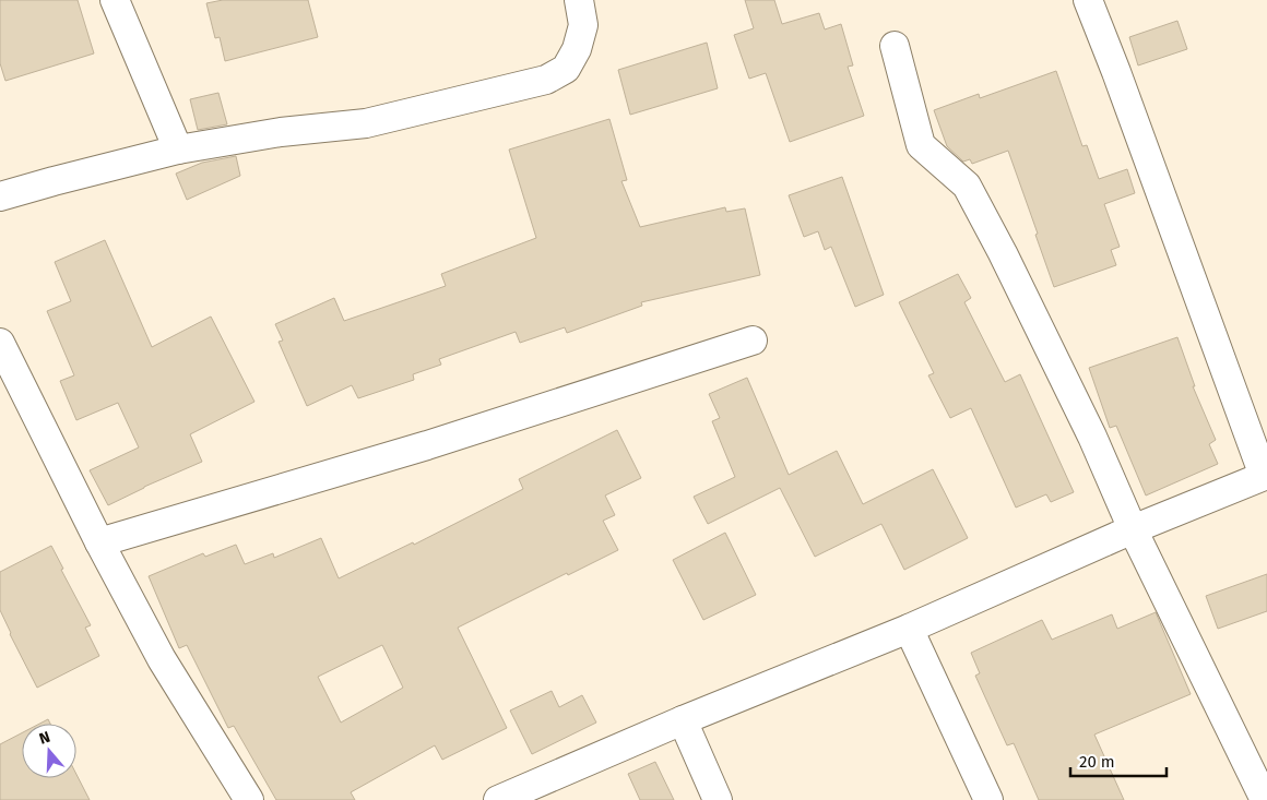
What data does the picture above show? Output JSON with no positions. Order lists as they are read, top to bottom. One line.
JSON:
{"scale_bar":"20 m","north":"top"}
